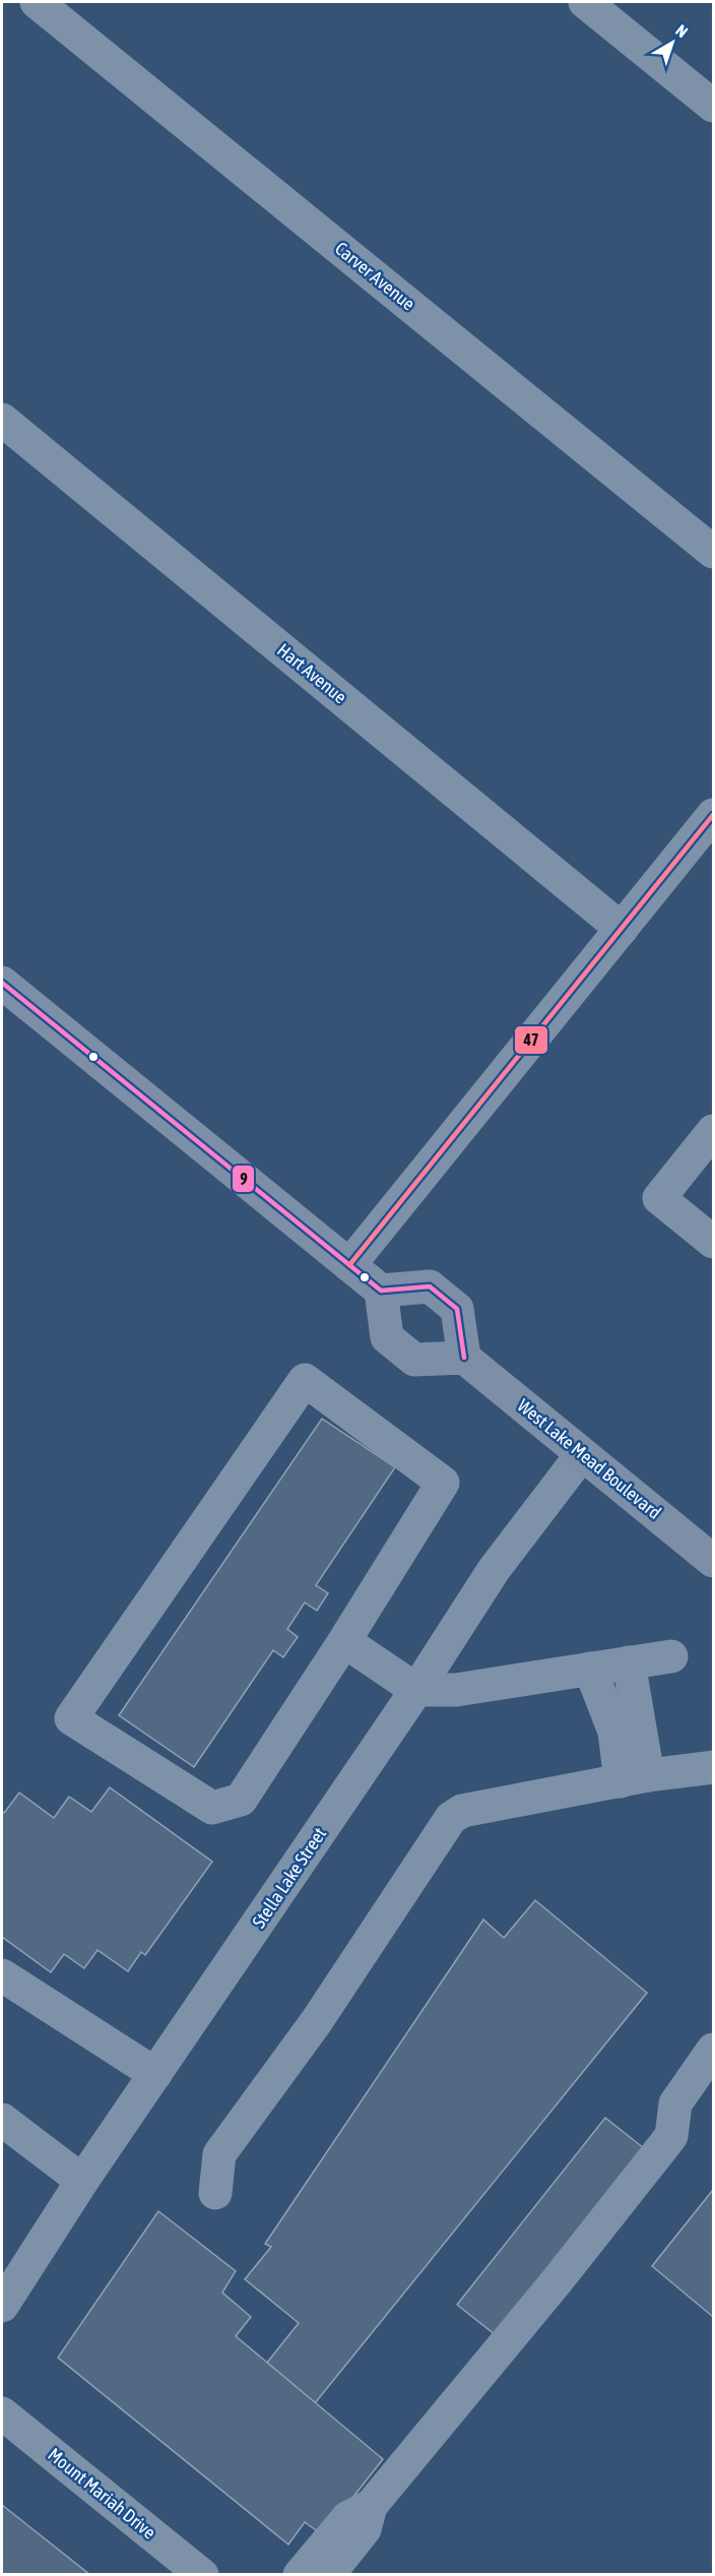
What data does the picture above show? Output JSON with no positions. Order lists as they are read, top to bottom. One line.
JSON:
{"streets":{"main road":["West Lake Mead Boulevard"],"street":["Carver Avenue","Hart Avenue","Stella Lake Street","Mount Mariah Drive"]},"crossings":[["West Lake Mead Boulevard","Stella Lake Street"]],"lines":["transit line 47","transit line 9"],"north":"top right"}
